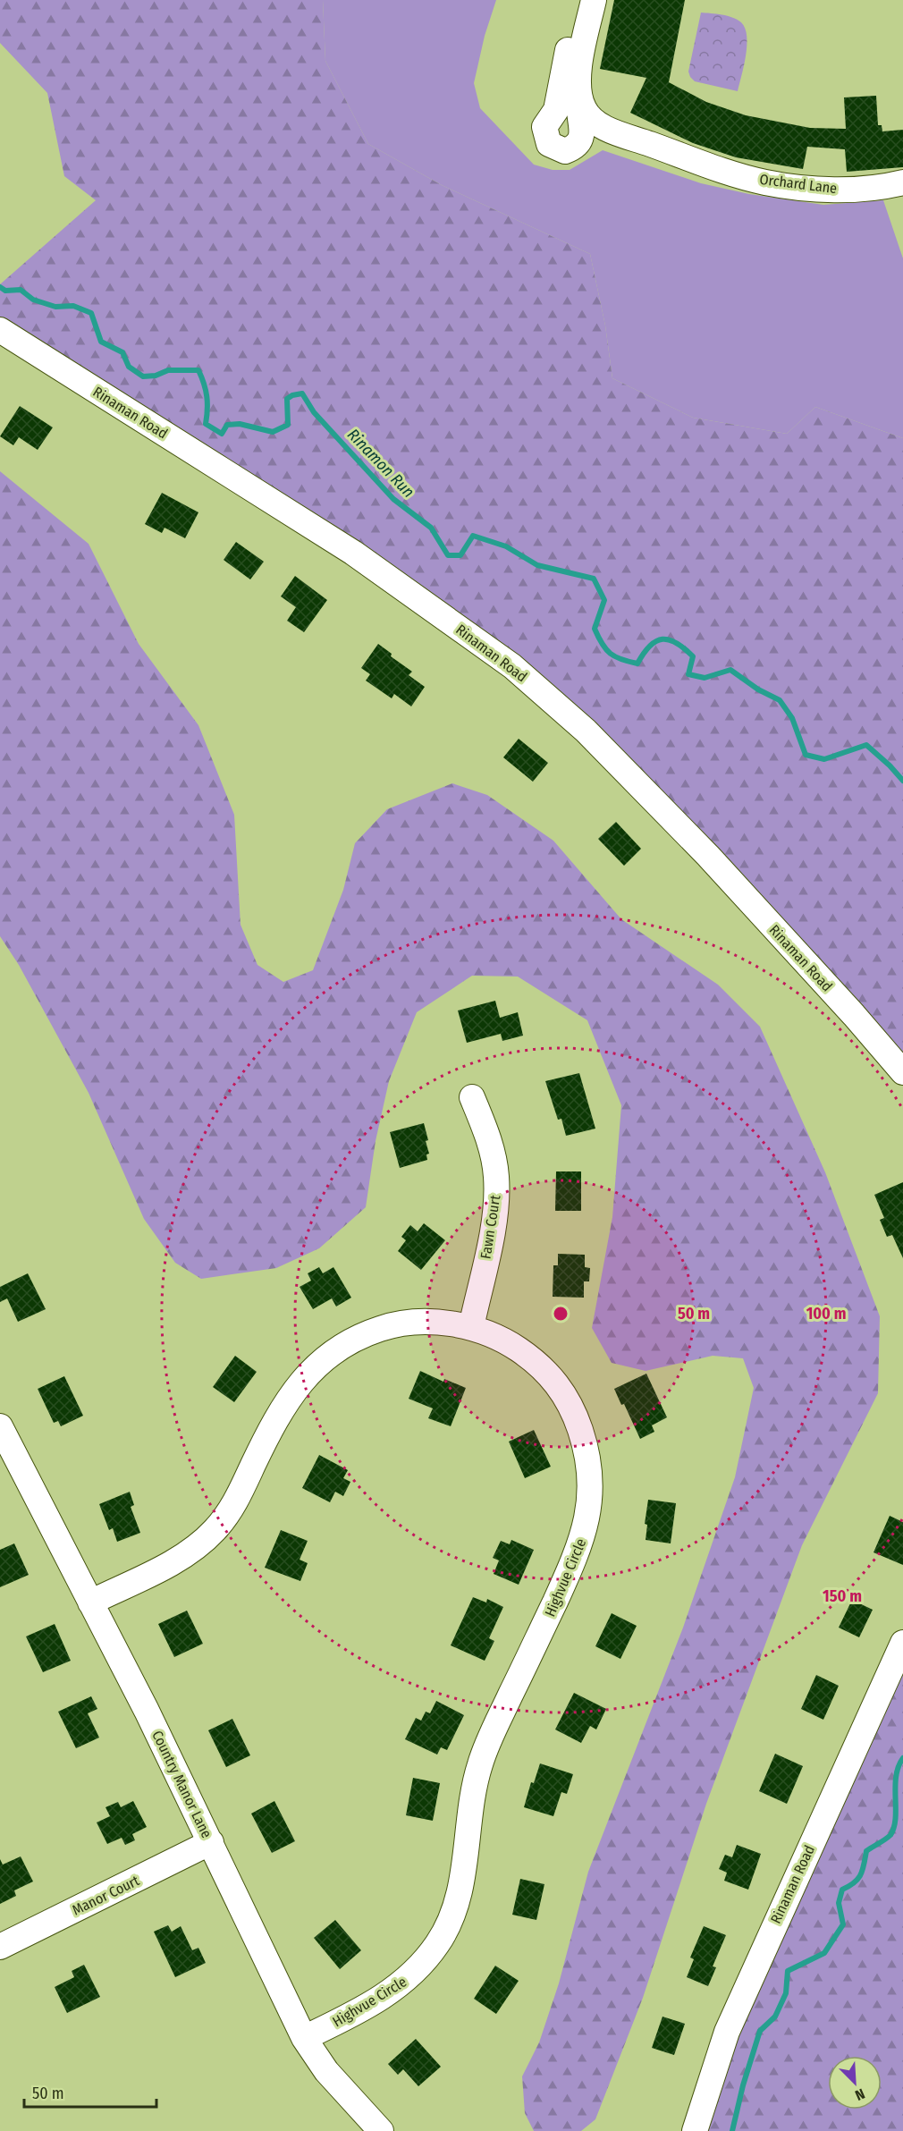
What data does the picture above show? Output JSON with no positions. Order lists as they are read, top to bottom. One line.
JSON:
{"streets":{"street":["Orchard Lane","Rinaman Road","Fawn Court","Highvue Circle","Country Manor Lane","Manor Court"]},"crossings":[["Fawn Court","Highvue Circle"],["Highvue Circle","Country Manor Lane"],["Country Manor Lane","Manor Court"]],"water":["Rinamon Run"],"scale_bar":"50 m","north":"bottom right","rings":["50 m","100 m","150 m"]}
